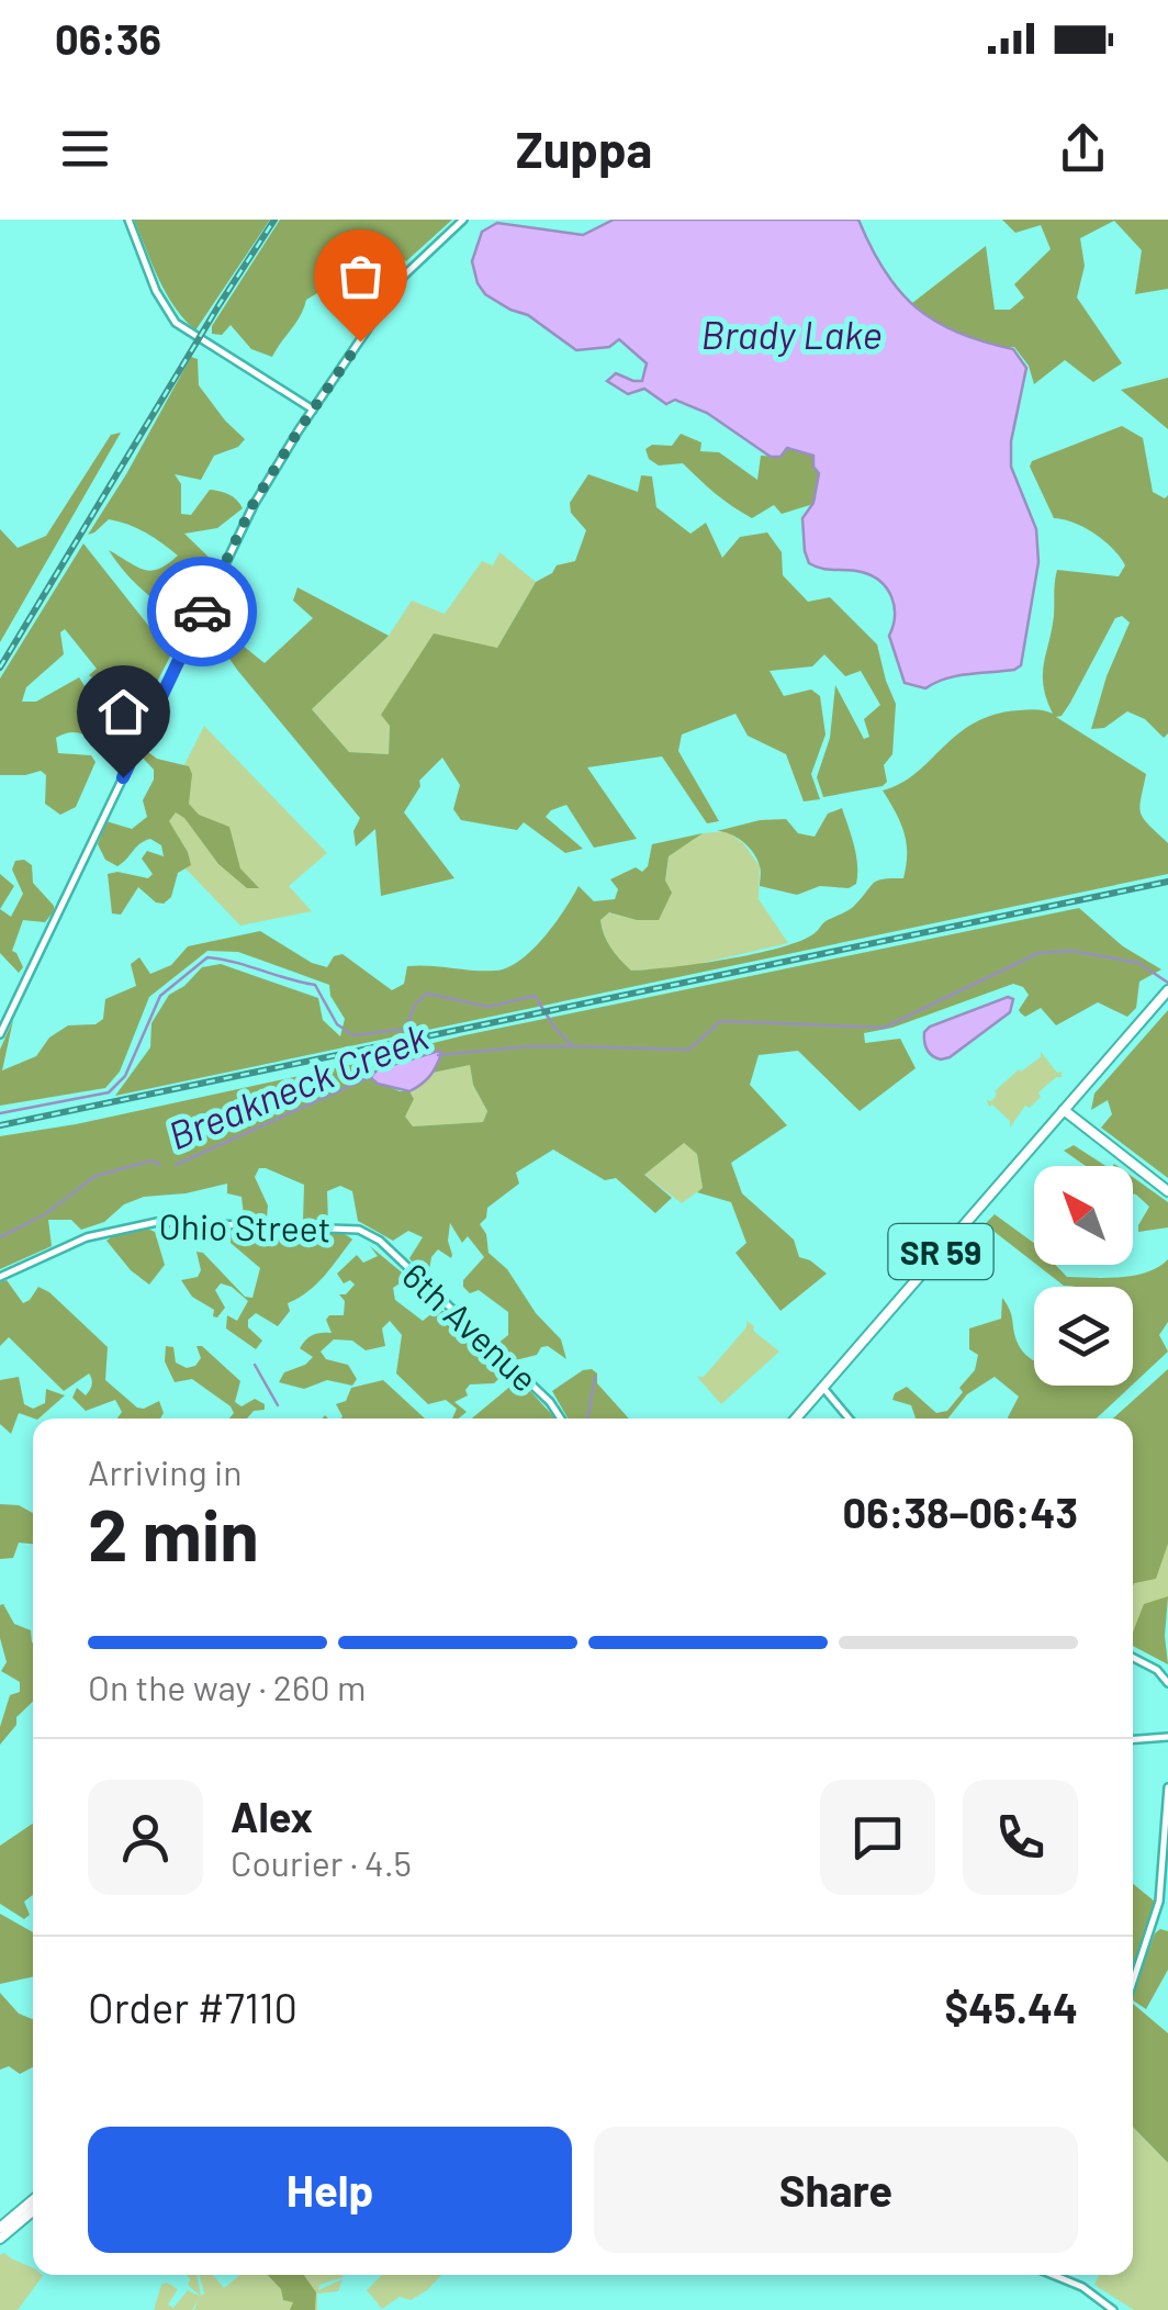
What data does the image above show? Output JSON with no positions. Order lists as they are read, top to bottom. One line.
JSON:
{"streets":{"main road":["SR 59"],"street":["Ohio Street","6th Avenue"]},"crossings":[["Ohio Street","6th Avenue"]],"water":["Brady Lake","Breakneck Creek"],"north":"top left","page":{"status":"06:36","header":"Zuppa","heading":["2 min","Arriving in","06:38–06:43"],"panel":["Alex","Courier · 4.5","Order #7110","$45.44"],"bar":"On the way · 260 m","buttons":["Help","Share"]}}
